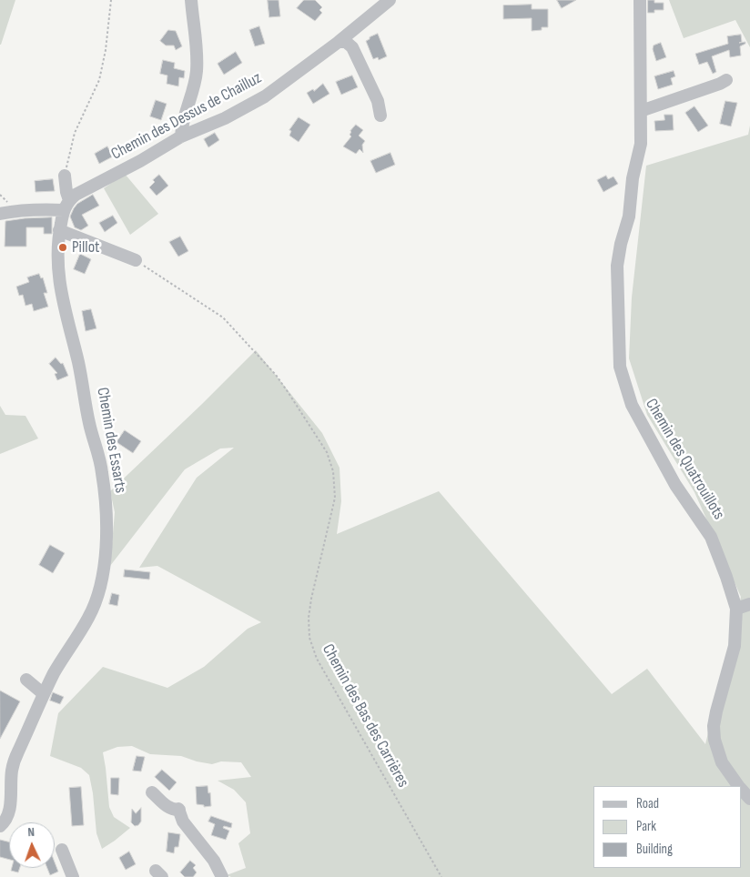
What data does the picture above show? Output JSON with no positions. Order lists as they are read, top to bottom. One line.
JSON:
{"streets":{"street":["Chemin des Dessus de Chailluz","Chemin des Essarts","Chemin des Quatrouillots"],"path":["Chemin des Bas des Carrières"]},"crossings":[["Chemin des Dessus de Chailluz","Chemin des Essarts"]],"places":["Pillot"],"legend":["Road","Park","Building"],"north":"top"}
